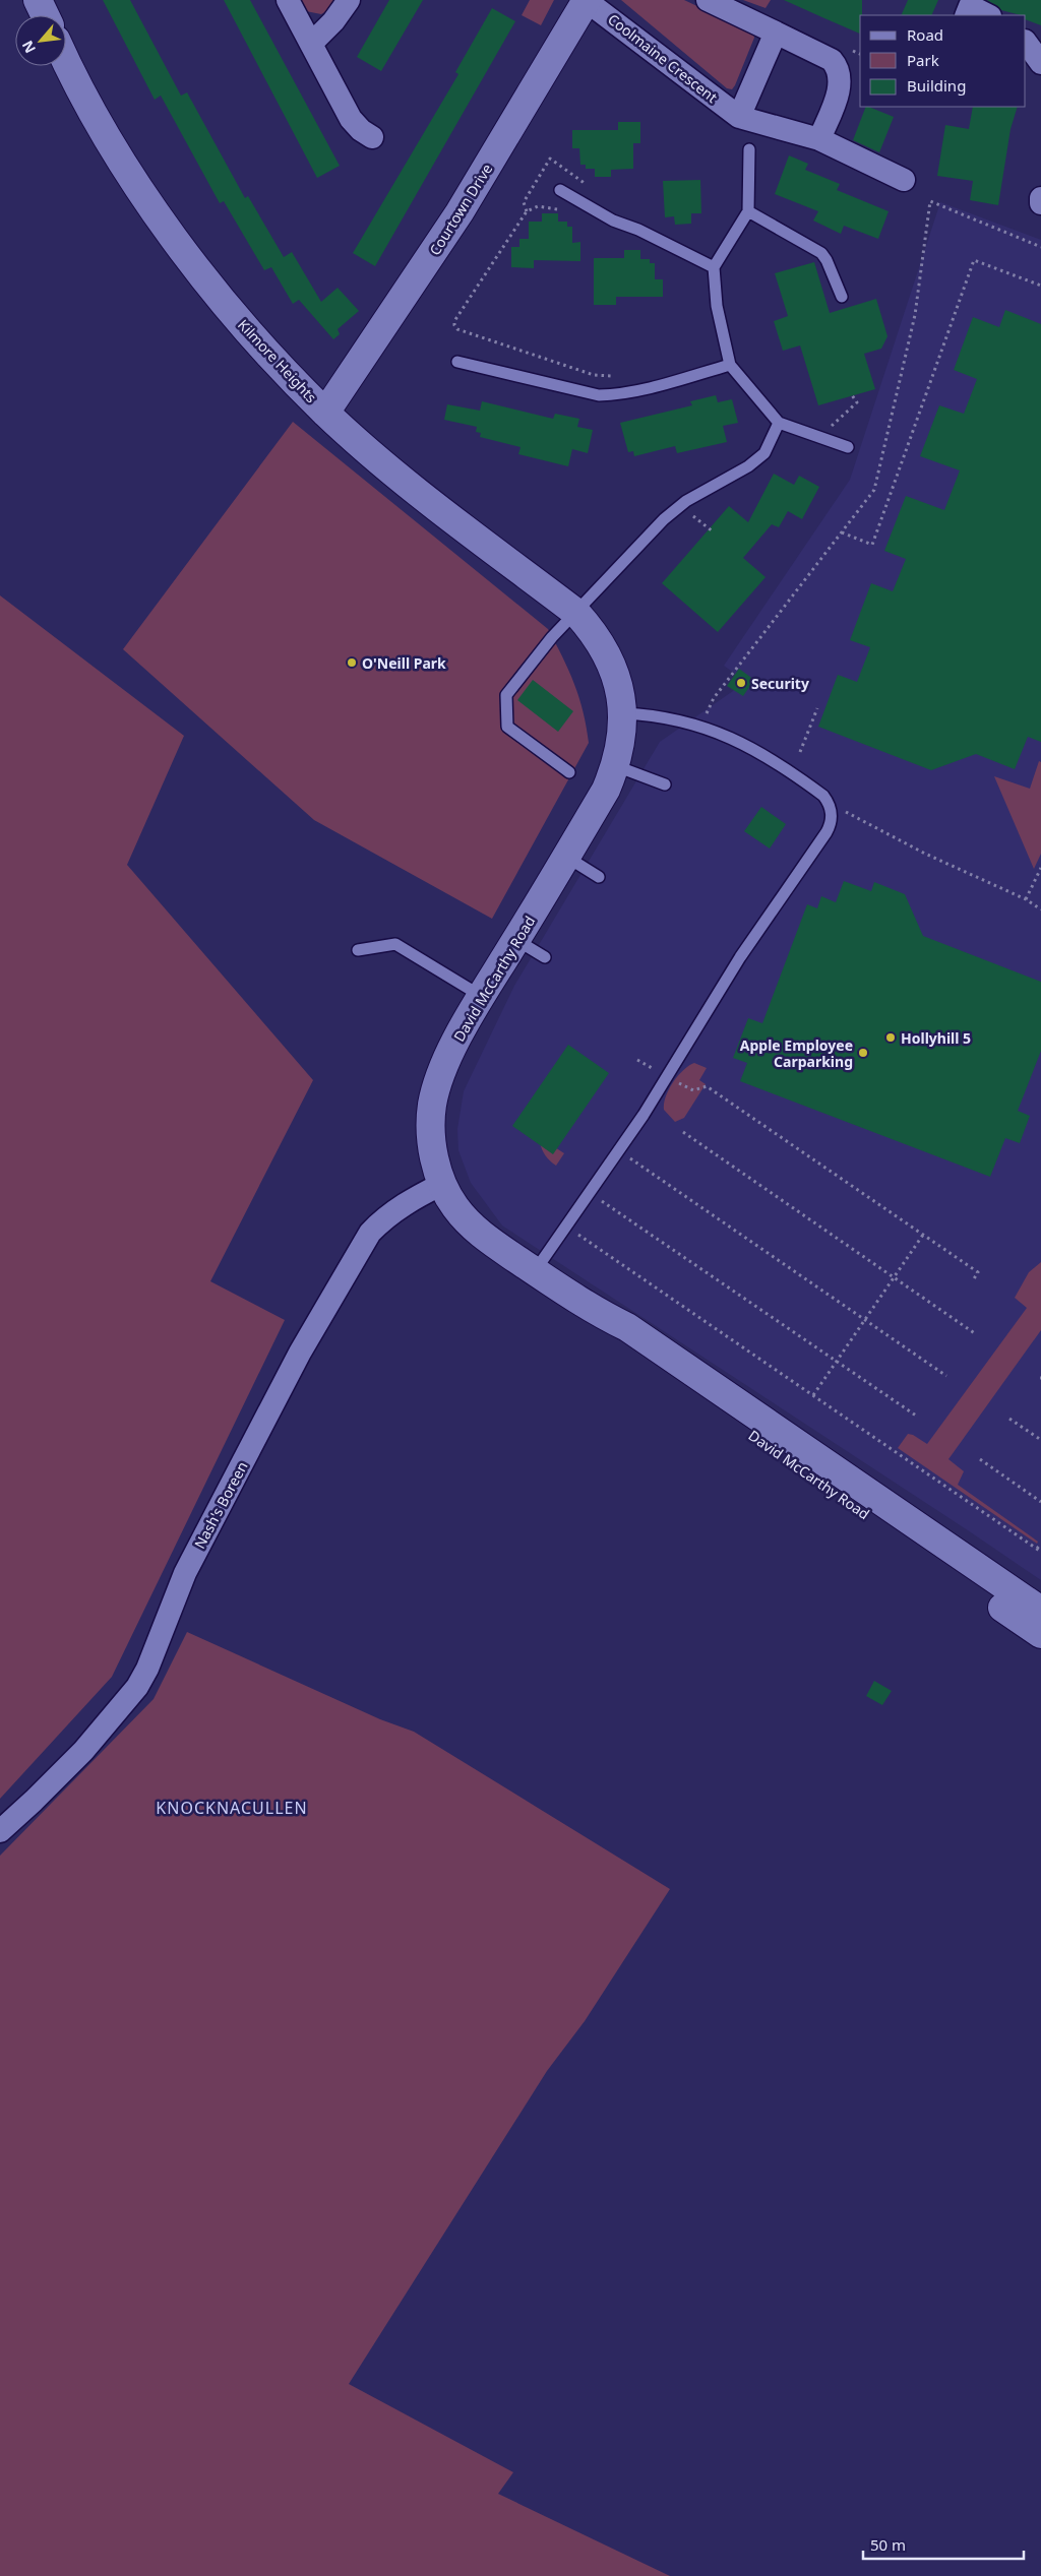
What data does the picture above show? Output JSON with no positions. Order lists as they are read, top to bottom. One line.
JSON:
{"streets":{"street":["Coolmaine Crescent","Courtown Drive","Kilmore Heights","David McCarthy Road","Nash's Boreen"]},"crossings":[["Coolmaine Crescent","Courtown Drive"],["Courtown Drive","Kilmore Heights"],["Kilmore Heights","David McCarthy Road"],["David McCarthy Road","Nash's Boreen"]],"districts":["KNOCKNACULLEN"],"places":["O'Neill Park","Security","Hollyhill 5","Apple Employee Carparking"],"legend":["Road","Park","Building"],"scale_bar":"50 m","north":"bottom left"}
